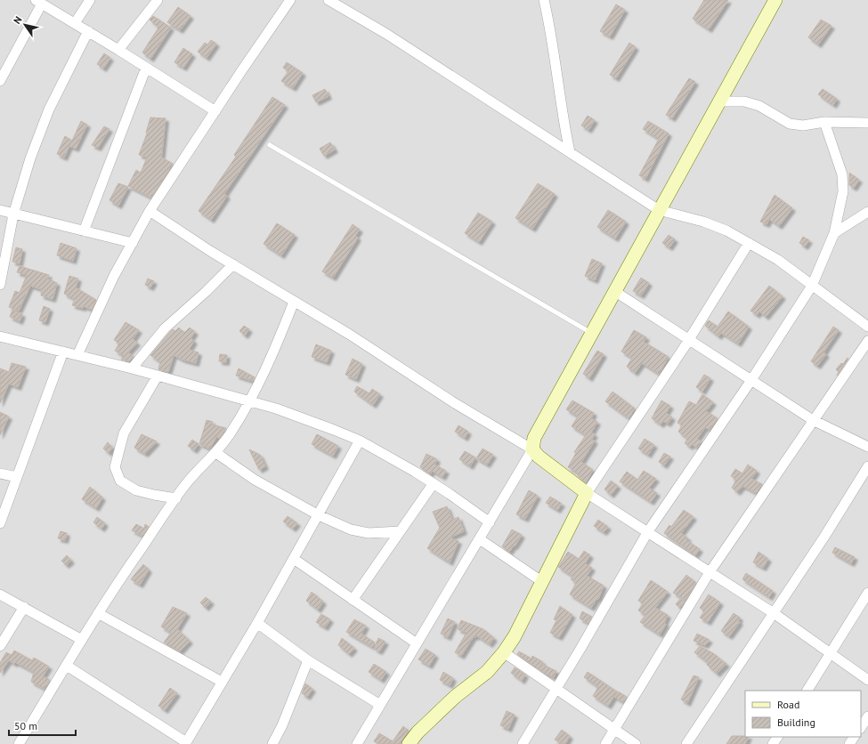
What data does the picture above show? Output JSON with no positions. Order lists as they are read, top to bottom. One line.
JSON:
{"legend":["Road","Building"],"scale_bar":"50 m","north":"top left"}
